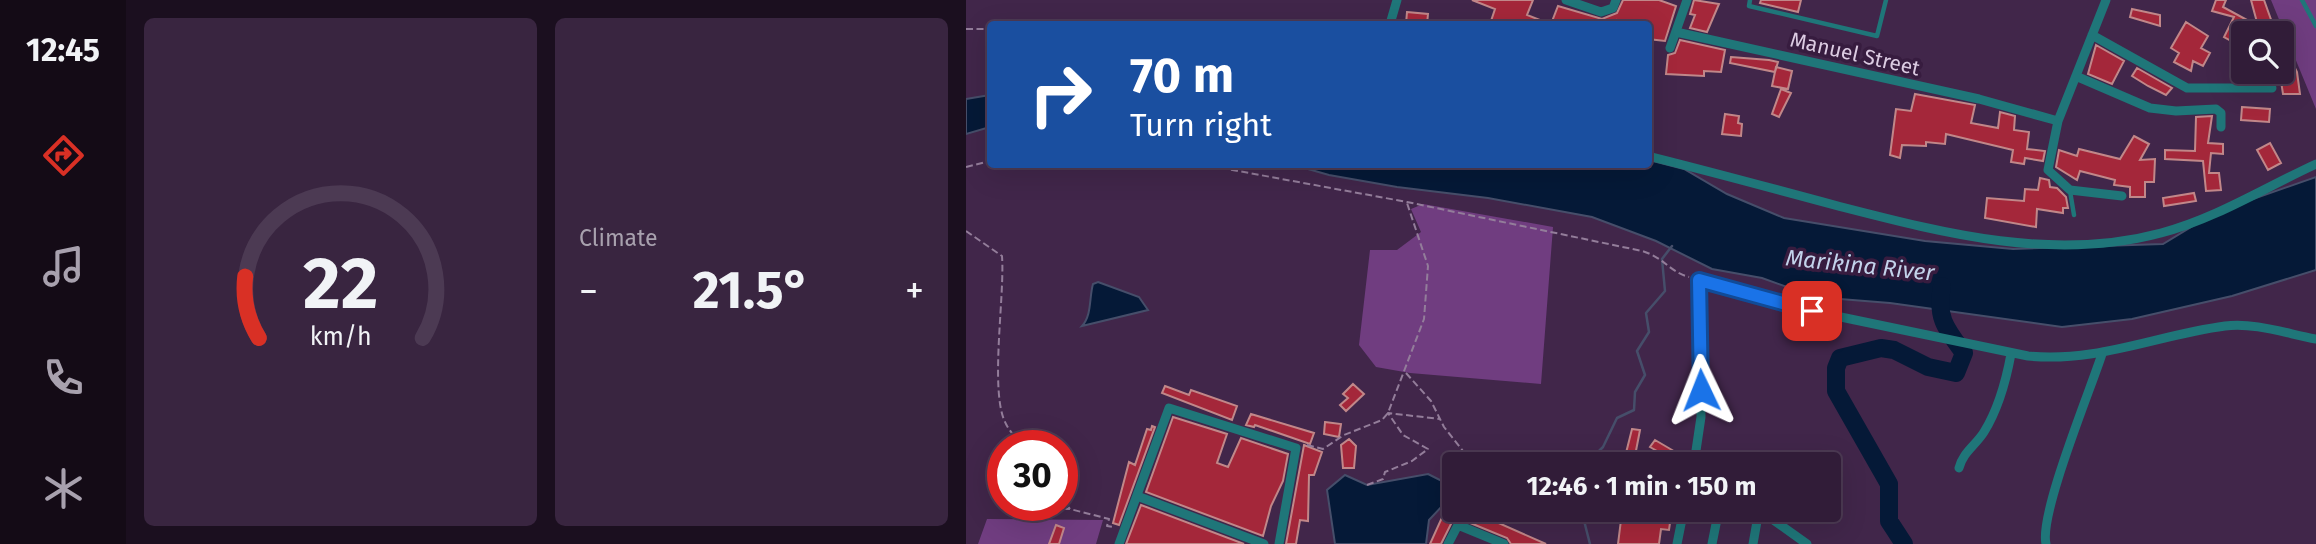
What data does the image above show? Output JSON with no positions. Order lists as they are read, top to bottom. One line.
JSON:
{"streets":{"street":["Manuel Street"]},"water":["Marikina River"],"page":{"tabs":"12:45","tile":"Climate","turn":["70 m","Turn right"],"heat":["−","21.5°","+"],"limit":"30","trip":"12:46 · 1 min · 150 m","gauge":["22","km/h"]}}
